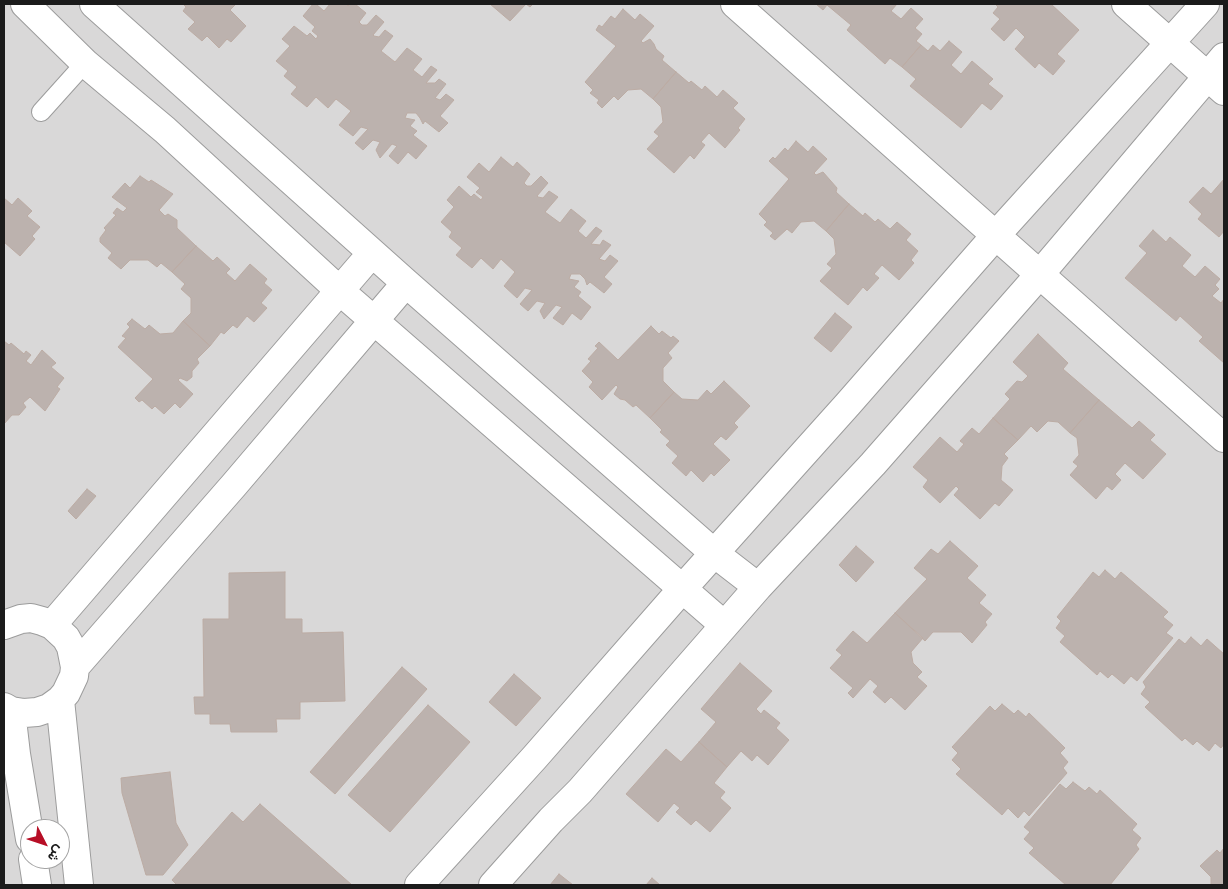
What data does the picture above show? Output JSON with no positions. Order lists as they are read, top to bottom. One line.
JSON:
{"north":"bottom right"}
